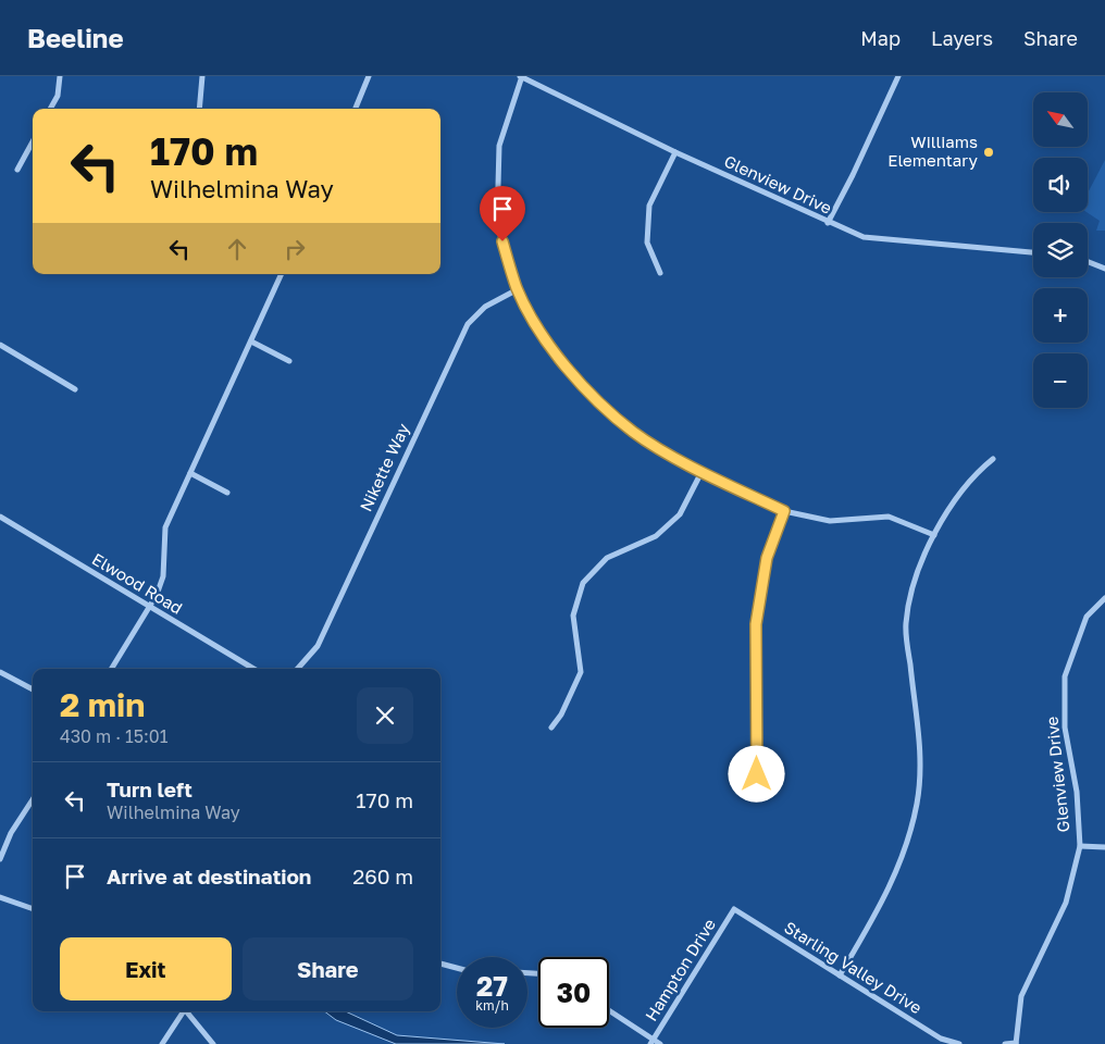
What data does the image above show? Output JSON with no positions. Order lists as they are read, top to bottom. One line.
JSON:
{"streets":{"street":["Glenview Drive","Nikette Way","Elwood Road","Starling Valley Drive","Hampton Drive"]},"crossings":[["Starling Valley Drive","Hampton Drive"]],"places":["Williams Elementary"],"north":"top left","page":{"header":"Beeline","nav":["Map","Layers","Share"],"map_buttons":["+","−"],"turn":["170 m","Wilhelmina Way"],"heading":["2 min","430 m · 15:01"],"list":[{"name":"Turn left","note":"Wilhelmina Way","value":"170 m"},{"name":"Arrive at destination","value":"260 m"}],"buttons":["Exit","Share"],"speed":"27 km/h","limit":"30"}}
